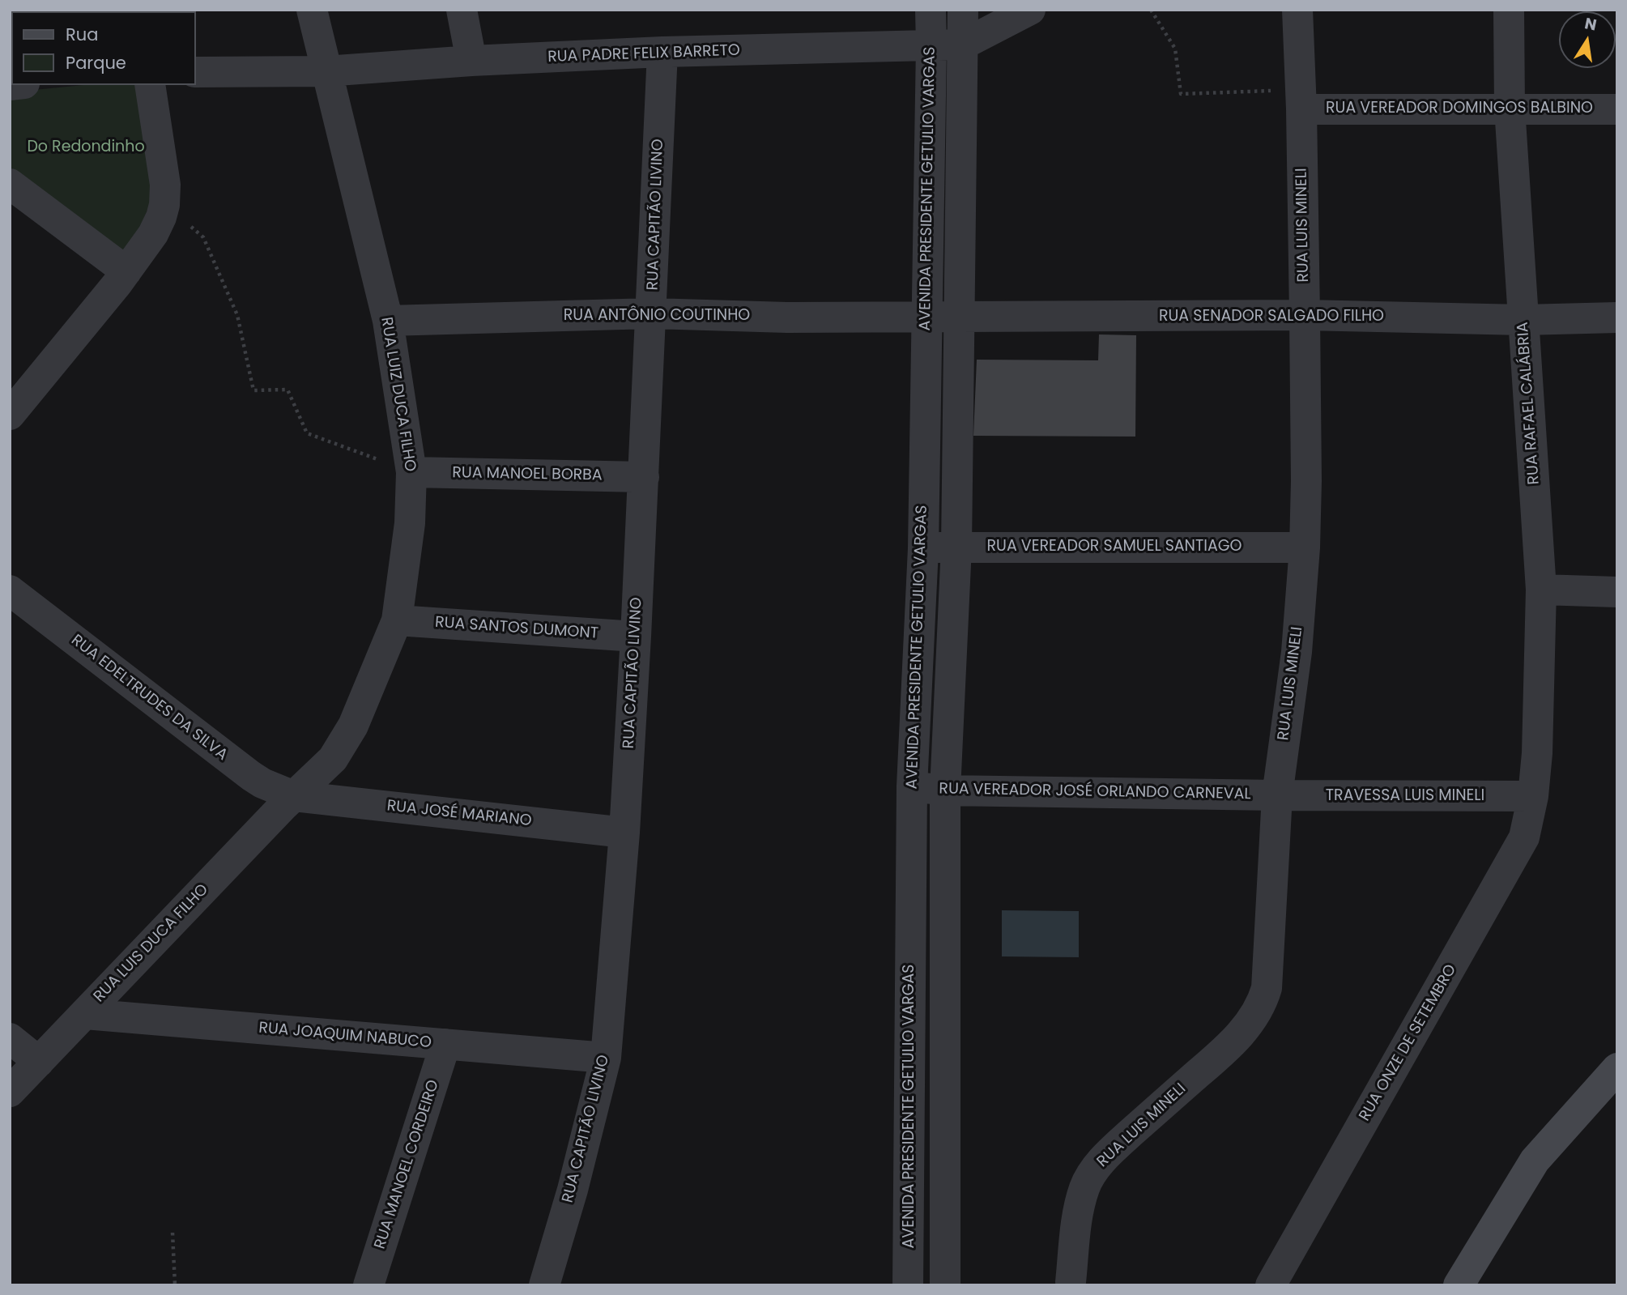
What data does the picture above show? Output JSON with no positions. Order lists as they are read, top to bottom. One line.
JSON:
{"streets":{"street":["RUA PADRE FELIX BARRETO","RUA VEREADOR DOMINGOS BALBINO","AVENIDA PRESIDENTE GETULIO VARGAS","RUA CAPITÃO LIVINO","RUA LUIS MINELI","RUA ANTÔNIO COUTINHO","RUA SENADOR SALGADO FILHO","RUA LUIZ DUCA FILHO","RUA RAFAEL CALÁBRIA","RUA MANOEL BORBA","RUA VEREADOR SAMUEL SANTIAGO","RUA SANTOS DUMONT","RUA EDELTRUDES DA SILVA","RUA VEREADOR JOSÉ ORLANDO CARNEVAL","TRAVESSA LUIS MINELI","RUA JOSÉ MARIANO","RUA LUIS DUCA FILHO","RUA JOAQUIM NABUCO","RUA ONZE DE SETEMBRO","RUA MANOEL CORDEIRO"]},"crossings":[["RUA PADRE FELIX BARRETO","AVENIDA PRESIDENTE GETULIO VARGAS"],["RUA PADRE FELIX BARRETO","RUA CAPITÃO LIVINO"],["RUA PADRE FELIX BARRETO","RUA LUIZ DUCA FILHO"],["RUA VEREADOR DOMINGOS BALBINO","RUA LUIS MINELI"],["RUA VEREADOR DOMINGOS BALBINO","RUA RAFAEL CALÁBRIA"],["AVENIDA PRESIDENTE GETULIO VARGAS","RUA ANTÔNIO COUTINHO"],["AVENIDA PRESIDENTE GETULIO VARGAS","RUA SENADOR SALGADO FILHO"],["AVENIDA PRESIDENTE GETULIO VARGAS","RUA VEREADOR SAMUEL SANTIAGO"],["AVENIDA PRESIDENTE GETULIO VARGAS","RUA VEREADOR JOSÉ ORLANDO CARNEVAL"],["RUA CAPITÃO LIVINO","RUA ANTÔNIO COUTINHO"],["RUA CAPITÃO LIVINO","RUA MANOEL BORBA"],["RUA CAPITÃO LIVINO","RUA SANTOS DUMONT"],["RUA CAPITÃO LIVINO","RUA JOSÉ MARIANO"],["RUA CAPITÃO LIVINO","RUA JOAQUIM NABUCO"],["RUA LUIS MINELI","RUA SENADOR SALGADO FILHO"],["RUA LUIS MINELI","RUA VEREADOR SAMUEL SANTIAGO"],["RUA LUIS MINELI","RUA VEREADOR JOSÉ ORLANDO CARNEVAL"],["RUA LUIS MINELI","TRAVESSA LUIS MINELI"],["RUA ANTÔNIO COUTINHO","RUA SENADOR SALGADO FILHO"],["RUA ANTÔNIO COUTINHO","RUA LUIZ DUCA FILHO"],["RUA SENADOR SALGADO FILHO","RUA RAFAEL CALÁBRIA"],["RUA LUIZ DUCA FILHO","RUA MANOEL BORBA"],["RUA LUIZ DUCA FILHO","RUA SANTOS DUMONT"],["RUA LUIZ DUCA FILHO","RUA EDELTRUDES DA SILVA"],["RUA LUIZ DUCA FILHO","RUA JOSÉ MARIANO"],["RUA LUIZ DUCA FILHO","RUA LUIS DUCA FILHO"],["RUA RAFAEL CALÁBRIA","TRAVESSA LUIS MINELI"],["RUA RAFAEL CALÁBRIA","RUA ONZE DE SETEMBRO"],["RUA EDELTRUDES DA SILVA","RUA JOSÉ MARIANO"],["RUA EDELTRUDES DA SILVA","RUA LUIS DUCA FILHO"],["RUA VEREADOR JOSÉ ORLANDO CARNEVAL","TRAVESSA LUIS MINELI"],["TRAVESSA LUIS MINELI","RUA ONZE DE SETEMBRO"],["RUA JOSÉ MARIANO","RUA LUIS DUCA FILHO"],["RUA LUIS DUCA FILHO","RUA JOAQUIM NABUCO"],["RUA JOAQUIM NABUCO","RUA MANOEL CORDEIRO"]],"parks":["Do Redondinho"],"legend":["Rua","Parque"],"north":"top"}
